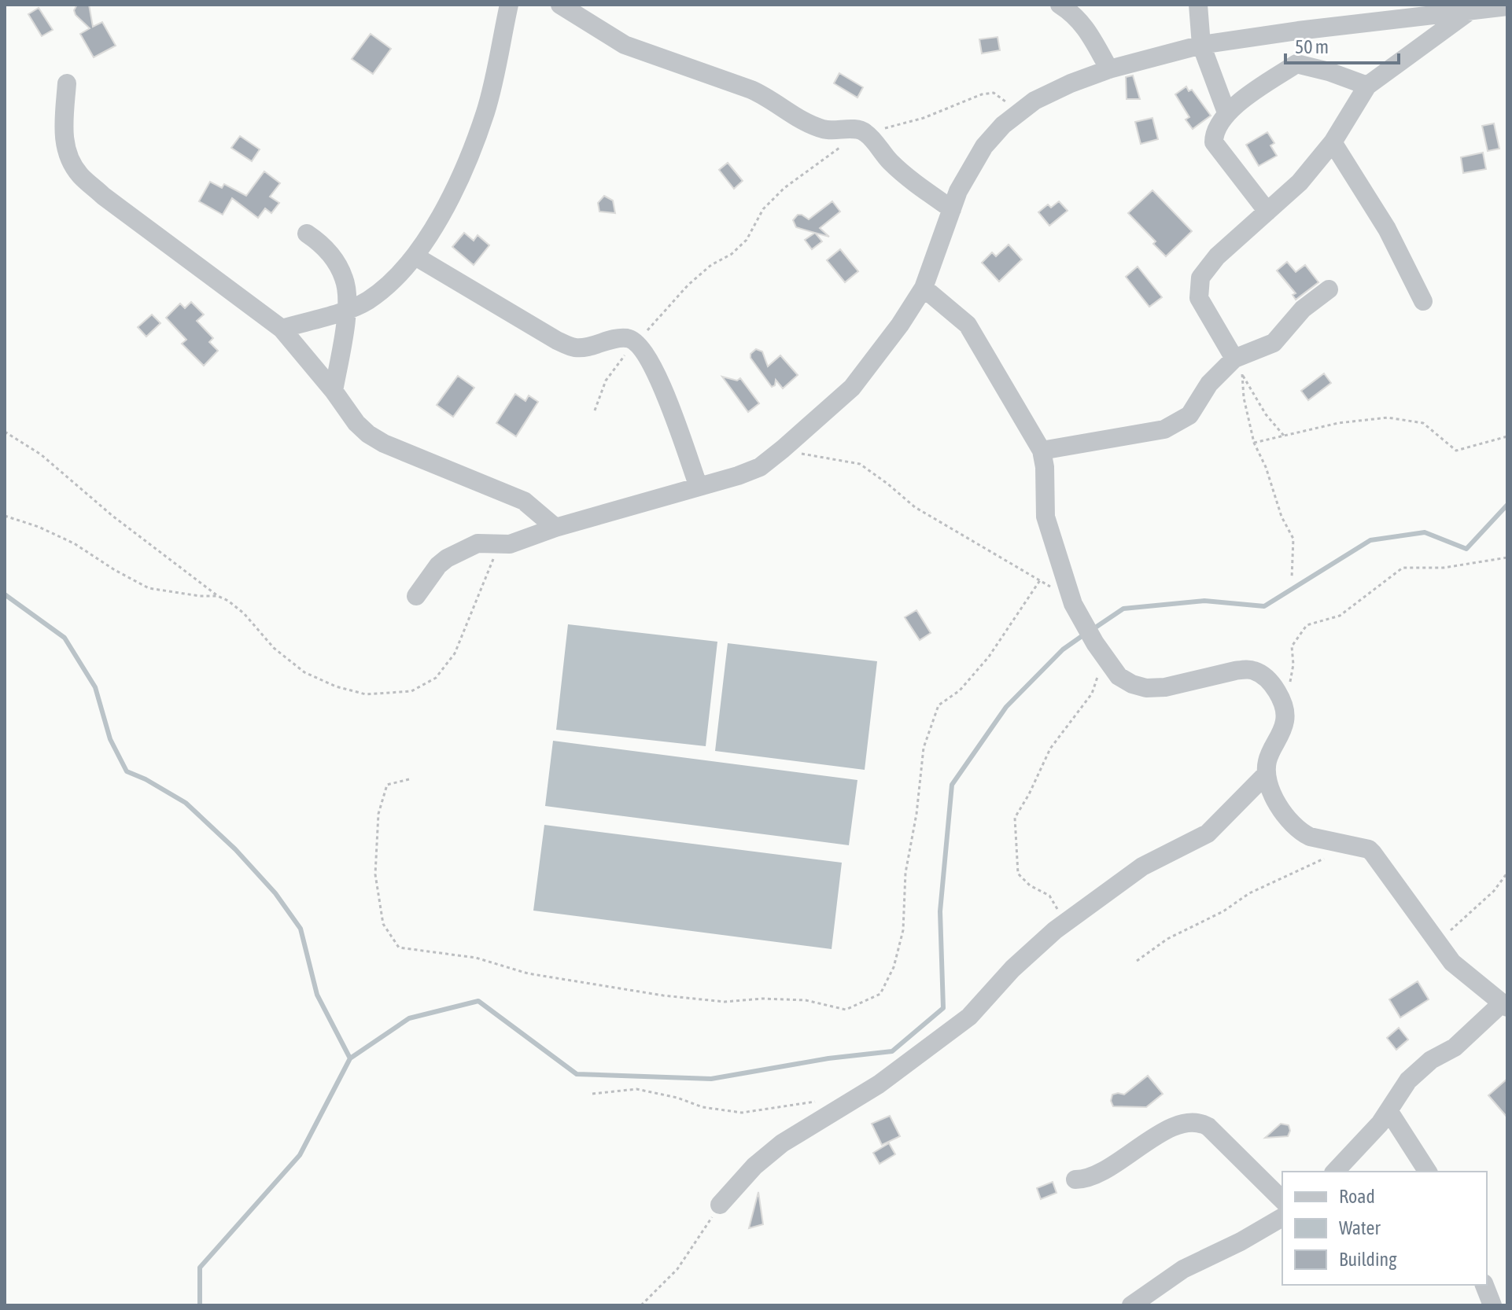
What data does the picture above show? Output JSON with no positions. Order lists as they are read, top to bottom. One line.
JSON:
{"legend":["Road","Water","Building"],"scale_bar":"50 m"}
